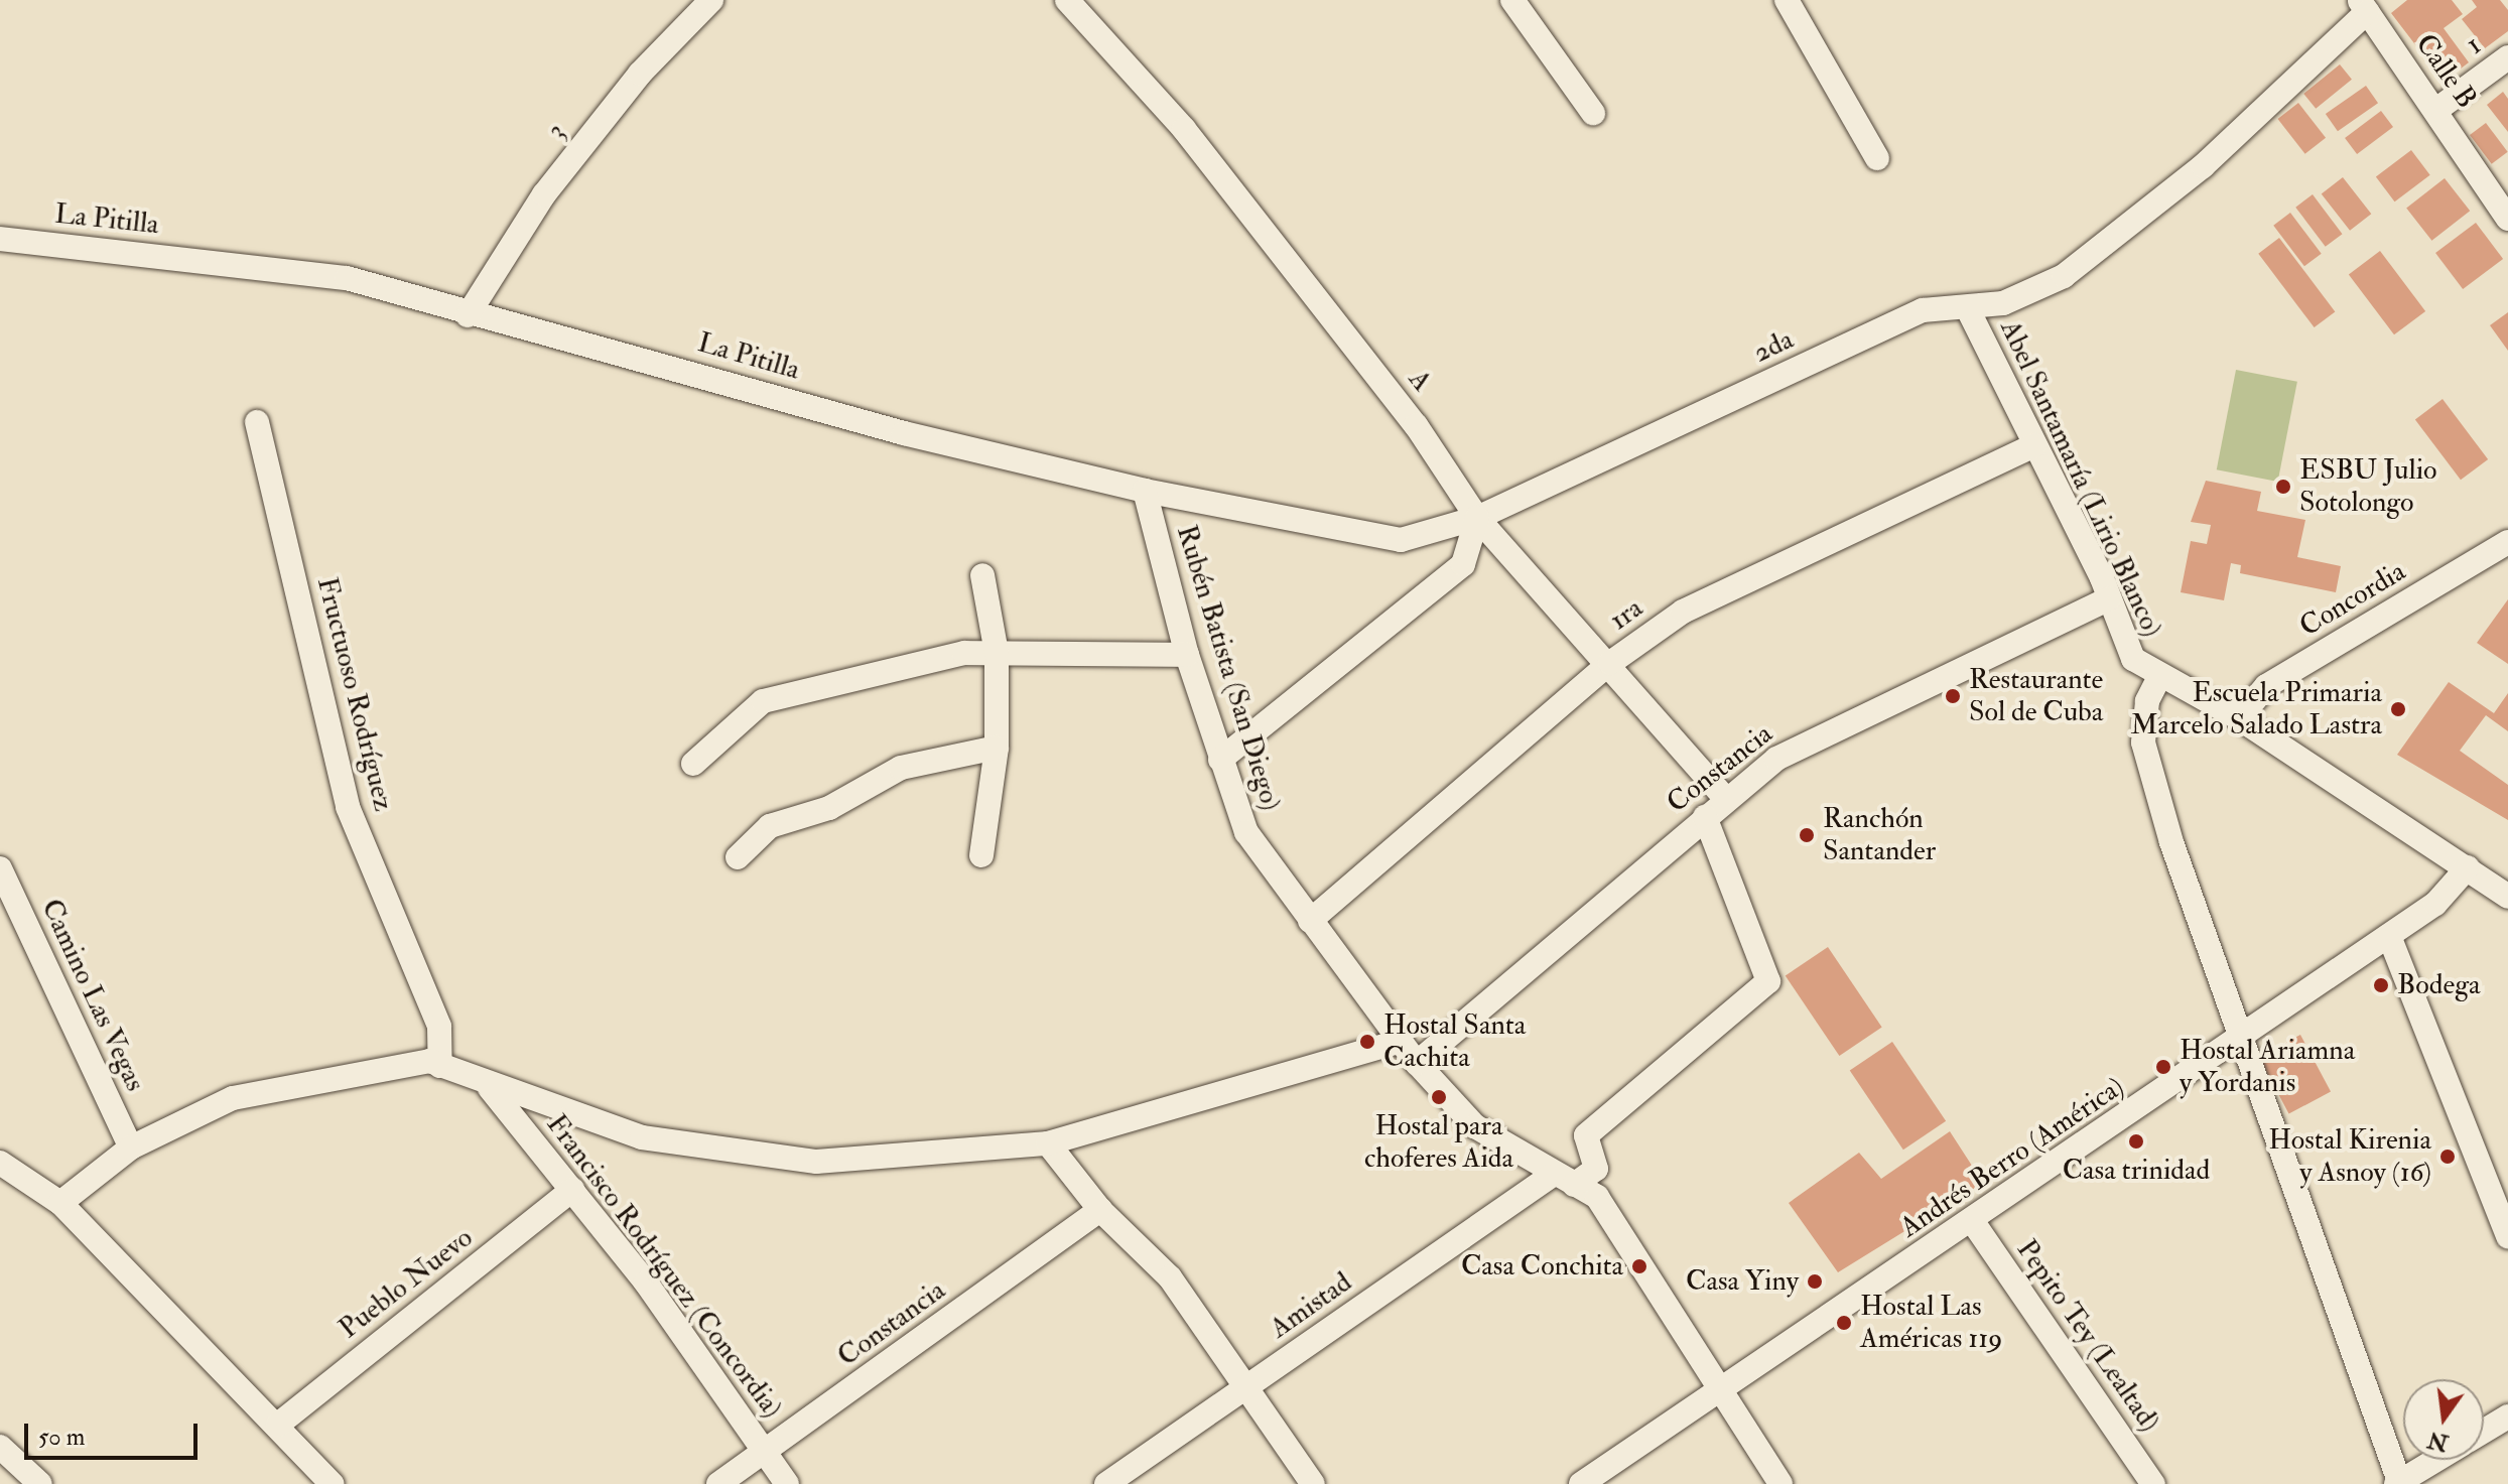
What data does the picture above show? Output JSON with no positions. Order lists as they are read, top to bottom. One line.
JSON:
{"streets":{"street":["1","Calle B","3","La Pitilla","2da","A","Abel Santamaría (Lirio Blanco)","Concordia","1ra","Rubén Batista (San Diego)","Fructuoso Rodríguez","Constancia","Camino Las Vegas","Andrés Berro (América)","Francisco Rodríguez (Concordia)","Pueblo Nuevo","Amistad","Pepito Tey (Lealtad)"]},"crossings":[["1","Calle B"],["Calle B","2da"],["3","La Pitilla"],["La Pitilla","2da"],["La Pitilla","A"],["La Pitilla","Rubén Batista (San Diego)"],["2da","A"],["2da","Abel Santamaría (Lirio Blanco)"],["A","1ra"],["A","Constancia"],["Abel Santamaría (Lirio Blanco)","1ra"],["Abel Santamaría (Lirio Blanco)","Constancia"],["Abel Santamaría (Lirio Blanco)","Andrés Berro (América)"],["1ra","Rubén Batista (San Diego)"],["Rubén Batista (San Diego)","Constancia"],["Rubén Batista (San Diego)","Andrés Berro (América)"],["Rubén Batista (San Diego)","Amistad"],["Constancia","Francisco Rodríguez (Concordia)"],["Andrés Berro (América)","Pepito Tey (Lealtad)"],["Francisco Rodríguez (Concordia)","Pueblo Nuevo"]],"places":["ESBU Julio Sotolongo","Restaurante Sol de Cuba","Escuela Primaria Marcelo Salado Lastra","Ranchón Santander","Bodega","Hostal Santa Cachita","Hostal Ariamna y Yordanis","Hostal para choferes Aida","Casa trinidad","Hostal Kirenia y Asnoy (16)","Casa Conchita","Casa Yiny","Hostal Las Américas 119"],"scale_bar":"50 m","north":"bottom"}
